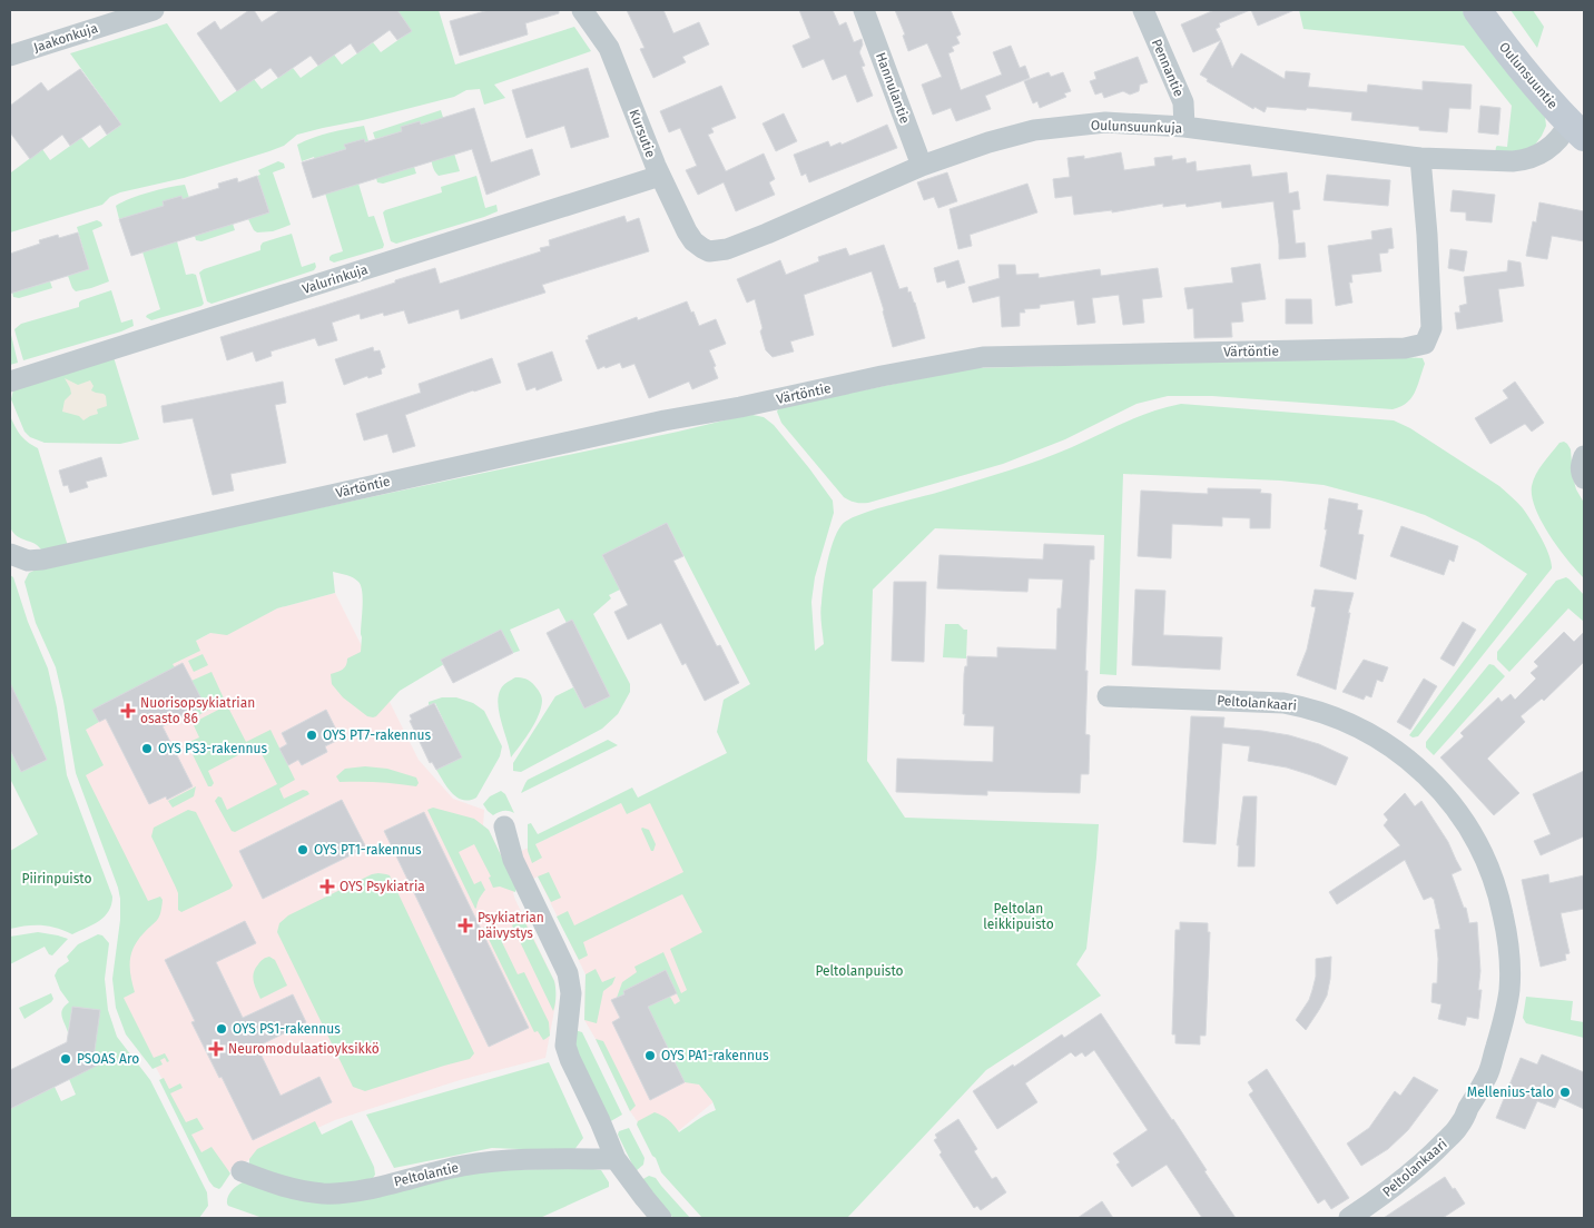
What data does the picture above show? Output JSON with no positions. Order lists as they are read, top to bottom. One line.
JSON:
{"streets":{"main road":["Oulunsuuntie"],"street":["Jaakonkuja","Pennantie","Hannulantie","Oulunsuunkuja","Kursutie","Valurinkuja","Värtöntie","Peltolankaari","Peltolantie"]},"crossings":[["Pennantie","Oulunsuunkuja"],["Oulunsuuntie","Oulunsuunkuja"],["Hannulantie","Oulunsuunkuja"],["Oulunsuunkuja","Kursutie"],["Oulunsuunkuja","Värtöntie"],["Kursutie","Valurinkuja"]],"parks":["Piirinpuisto","Peltolan leikkipuisto","Peltolanpuisto"],"places":{"health":["Nuorisopsykiatrian osasto 86","OYS Psykiatria","Psykiatrian päivystys","Neuromodulaatioyksikkö"],"other":["OYS PT7-rakennus","OYS PS3-rakennus","OYS PT1-rakennus","OYS PS1-rakennus","OYS PA1-rakennus","PSOAS Aro","Mellenius-talo"]}}
